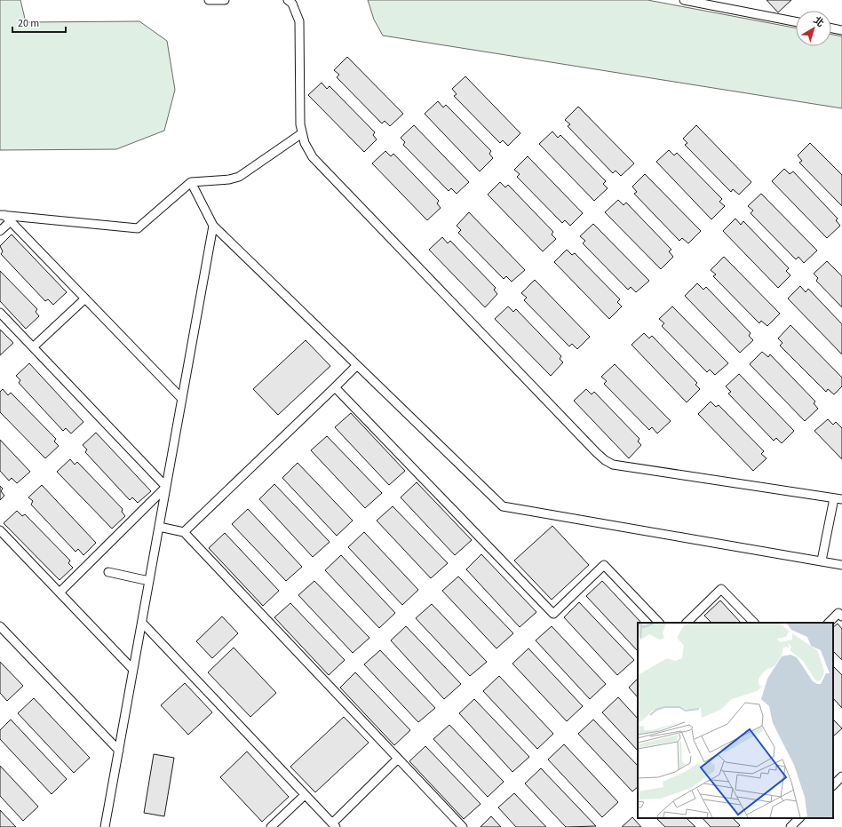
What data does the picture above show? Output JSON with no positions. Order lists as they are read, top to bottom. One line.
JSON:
{"scale_bar":"20 m","north":"top right"}
